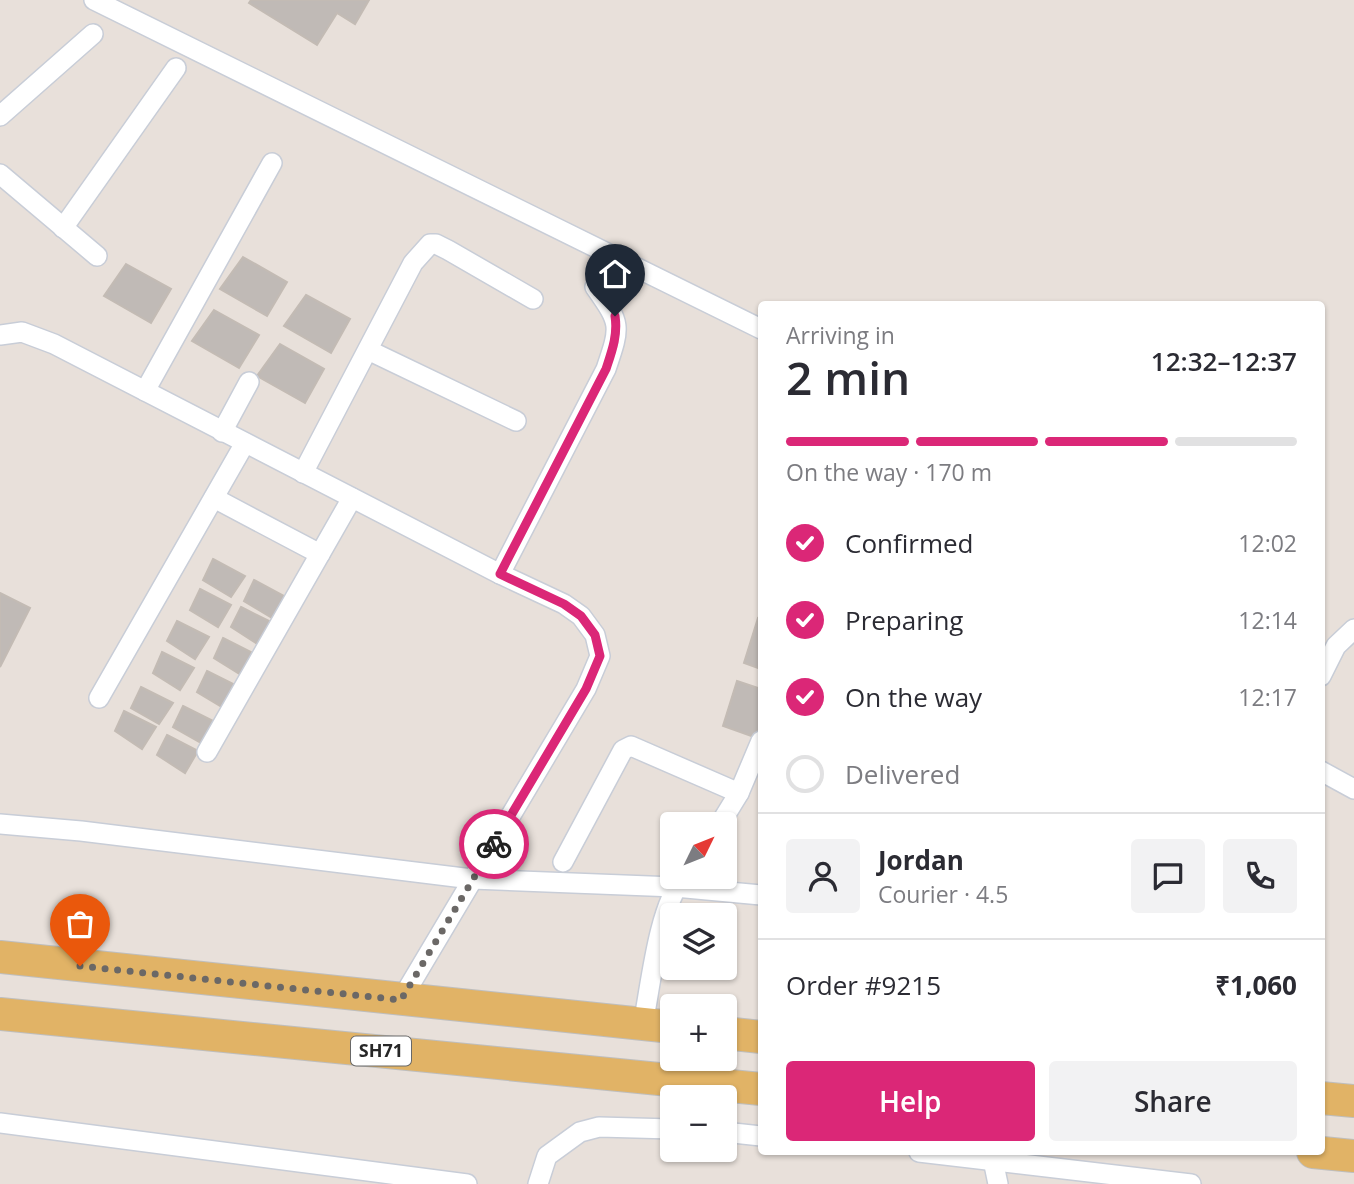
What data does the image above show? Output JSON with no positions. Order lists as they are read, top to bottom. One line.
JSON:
{"streets":{"main road":["SH71"]},"north":"top right","page":{"heading":["2 min","Arriving in","12:32–12:37"],"panel":["Jordan","Courier · 4.5","Order #9215","₹1,060"],"bar":"On the way · 170 m","list":[["Confirmed","12:02"],["Preparing","12:14"],["On the way","12:17"],"Delivered"],"map_buttons":["+","−"],"buttons":["Help","Share"]}}
